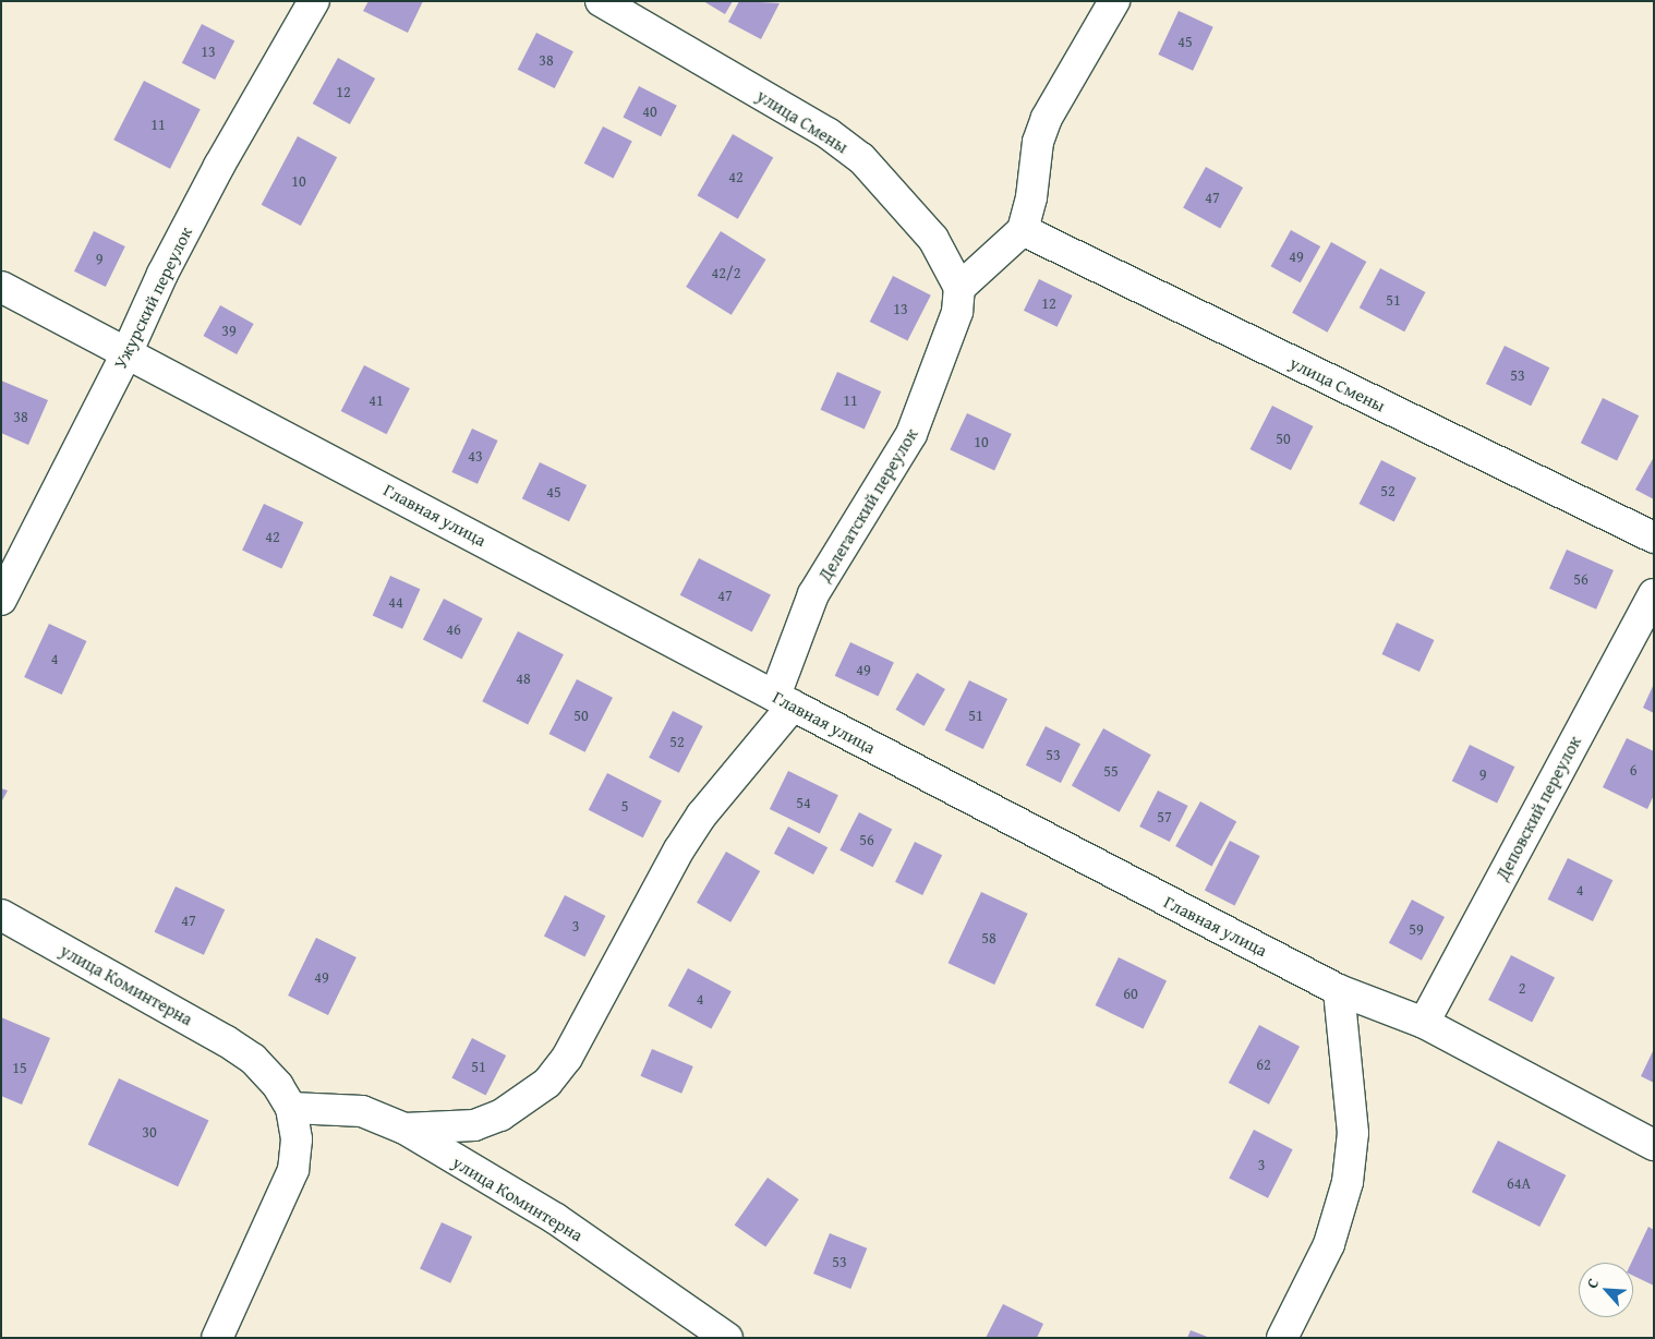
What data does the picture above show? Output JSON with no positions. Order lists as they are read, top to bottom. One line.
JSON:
{"streets":{"street":["улица Смены","Ужурский переулок","Делегатский переулок","Главная улица","Деповский переулок","улица Коминтерна"]},"crossings":[["улица Смены","Делегатский переулок"],["Ужурский переулок","Главная улица"],["Делегатский переулок","Главная улица"],["Делегатский переулок","улица Коминтерна"],["Главная улица","Деповский переулок"]],"house_numbers":["45","13","38","12","40","11","42","10","47","49","9","42/2","51","12","13","39","53","41","11","38","50","10","43","52","45","42","56","47","44","46","4","49","48","50","51","52","53","6","55","9","54","5","57","56","4","47","3","59","58","49","2","60","4","62","51","15","30","3","64А","53"],"north":"top left"}
